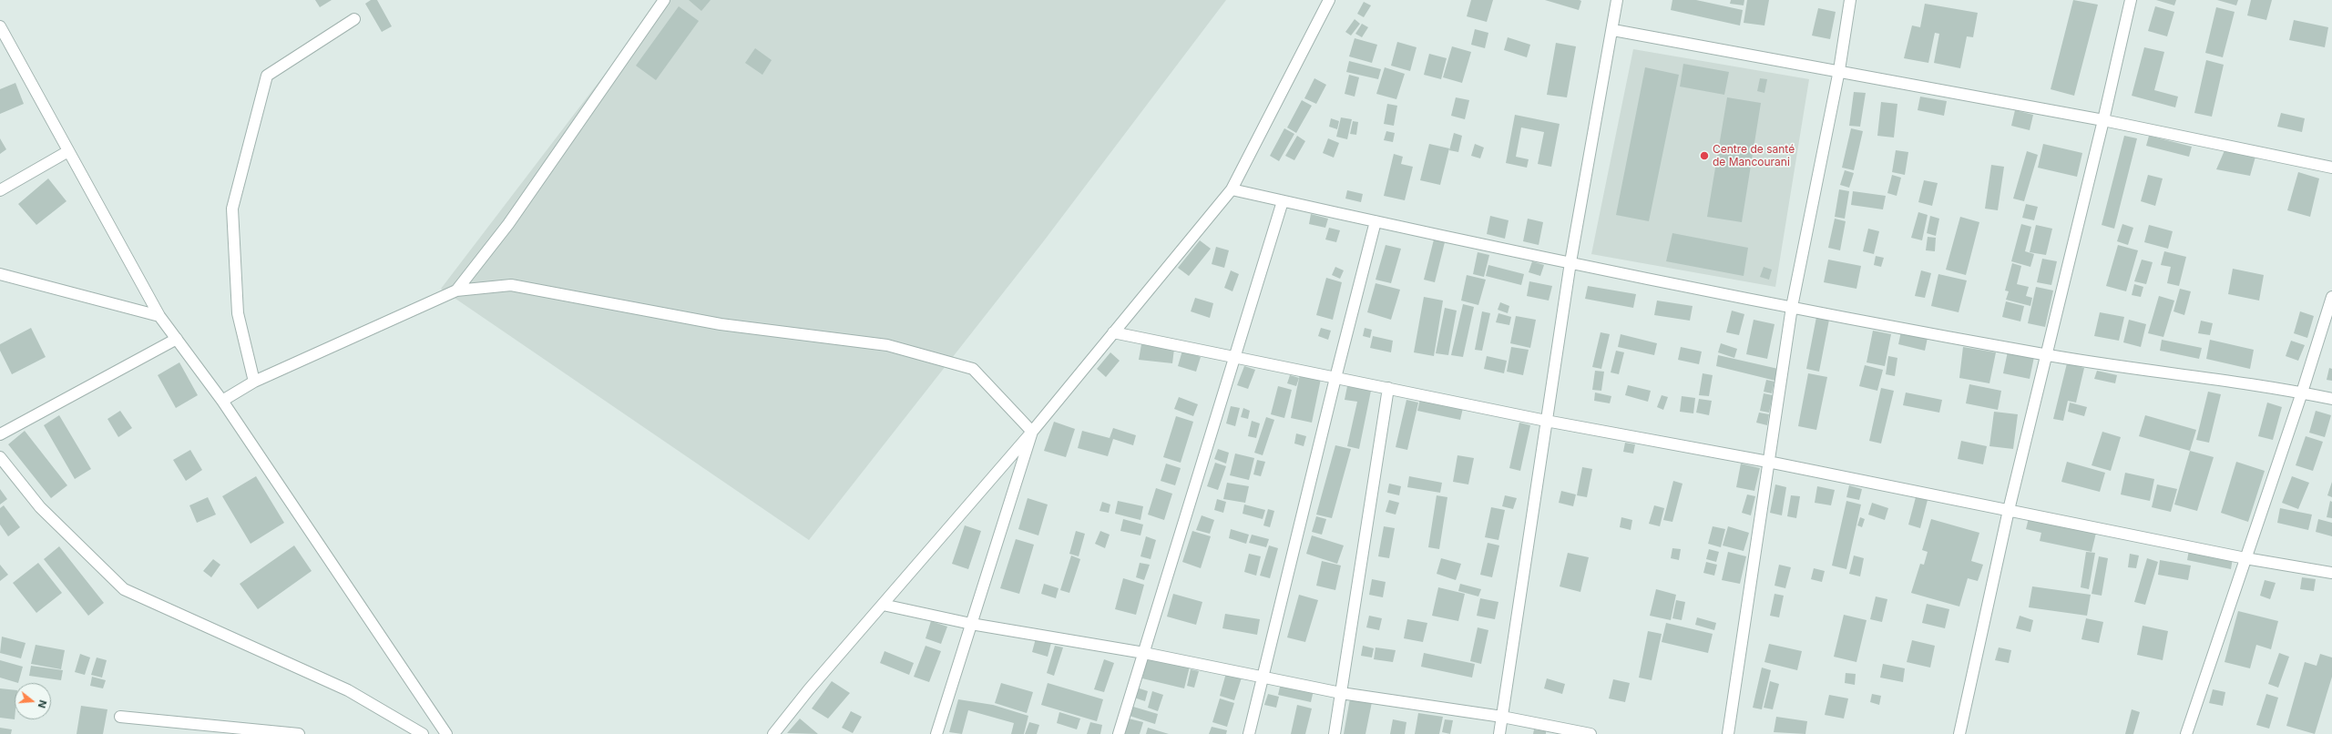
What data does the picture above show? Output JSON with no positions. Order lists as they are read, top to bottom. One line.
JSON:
{"places":["Centre de santé de Mancourani"],"north":"right"}
